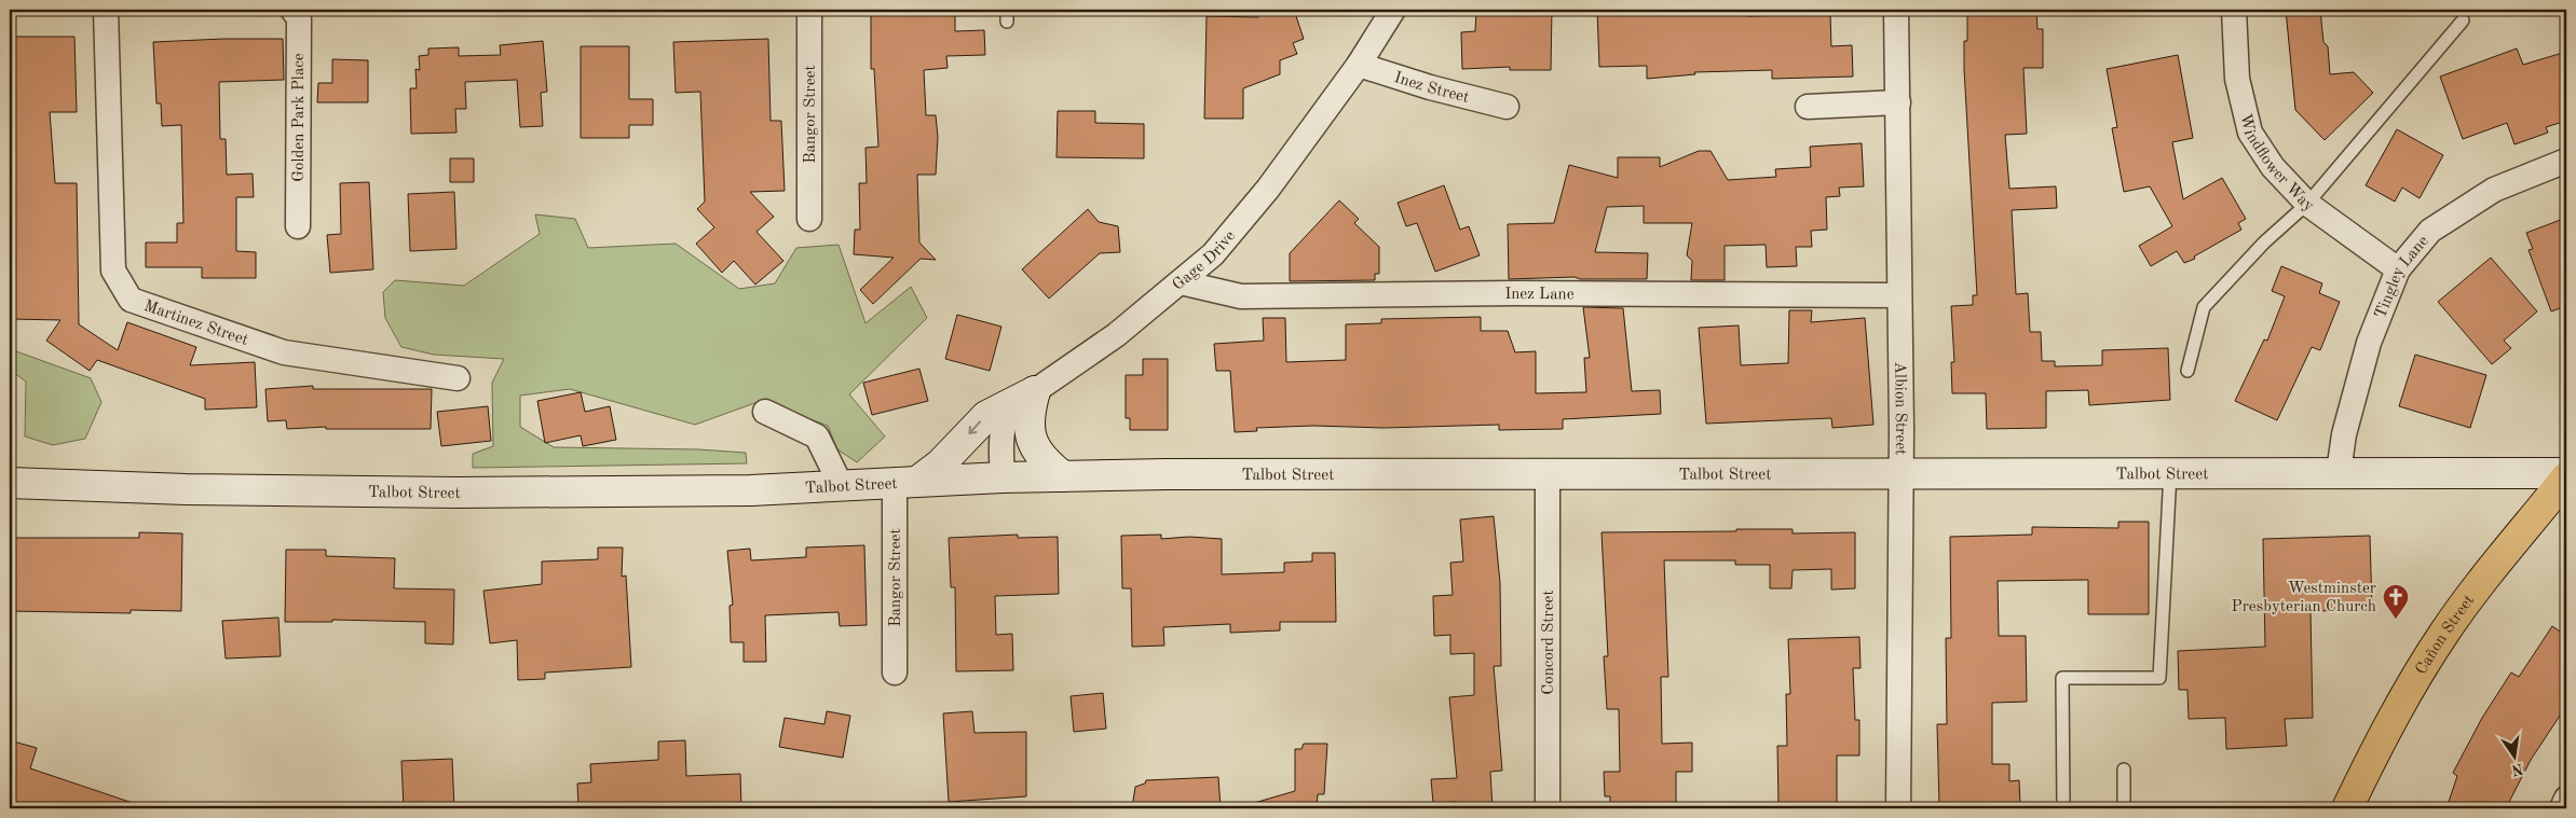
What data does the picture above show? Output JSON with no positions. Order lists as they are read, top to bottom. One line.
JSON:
{"streets":{"main road":["Talbot Street","Cañon Street"],"street":["Inez Street","Bangor Street","Golden Park Place","Windflower Way","Gage Drive","Tingley Lane","Inez Lane","Martinez Street","Albion Street","Concord Street"]},"crossings":[["Inez Street","Gage Drive"],["Bangor Street","Talbot Street"],["Windflower Way","Tingley Lane"],["Gage Drive","Inez Lane"],["Gage Drive","Talbot Street"],["Tingley Lane","Talbot Street"],["Inez Lane","Albion Street"],["Albion Street","Talbot Street"],["Talbot Street","Concord Street"]],"places":{"church":["Westminster Presbyterian Church"]},"north":"bottom"}
